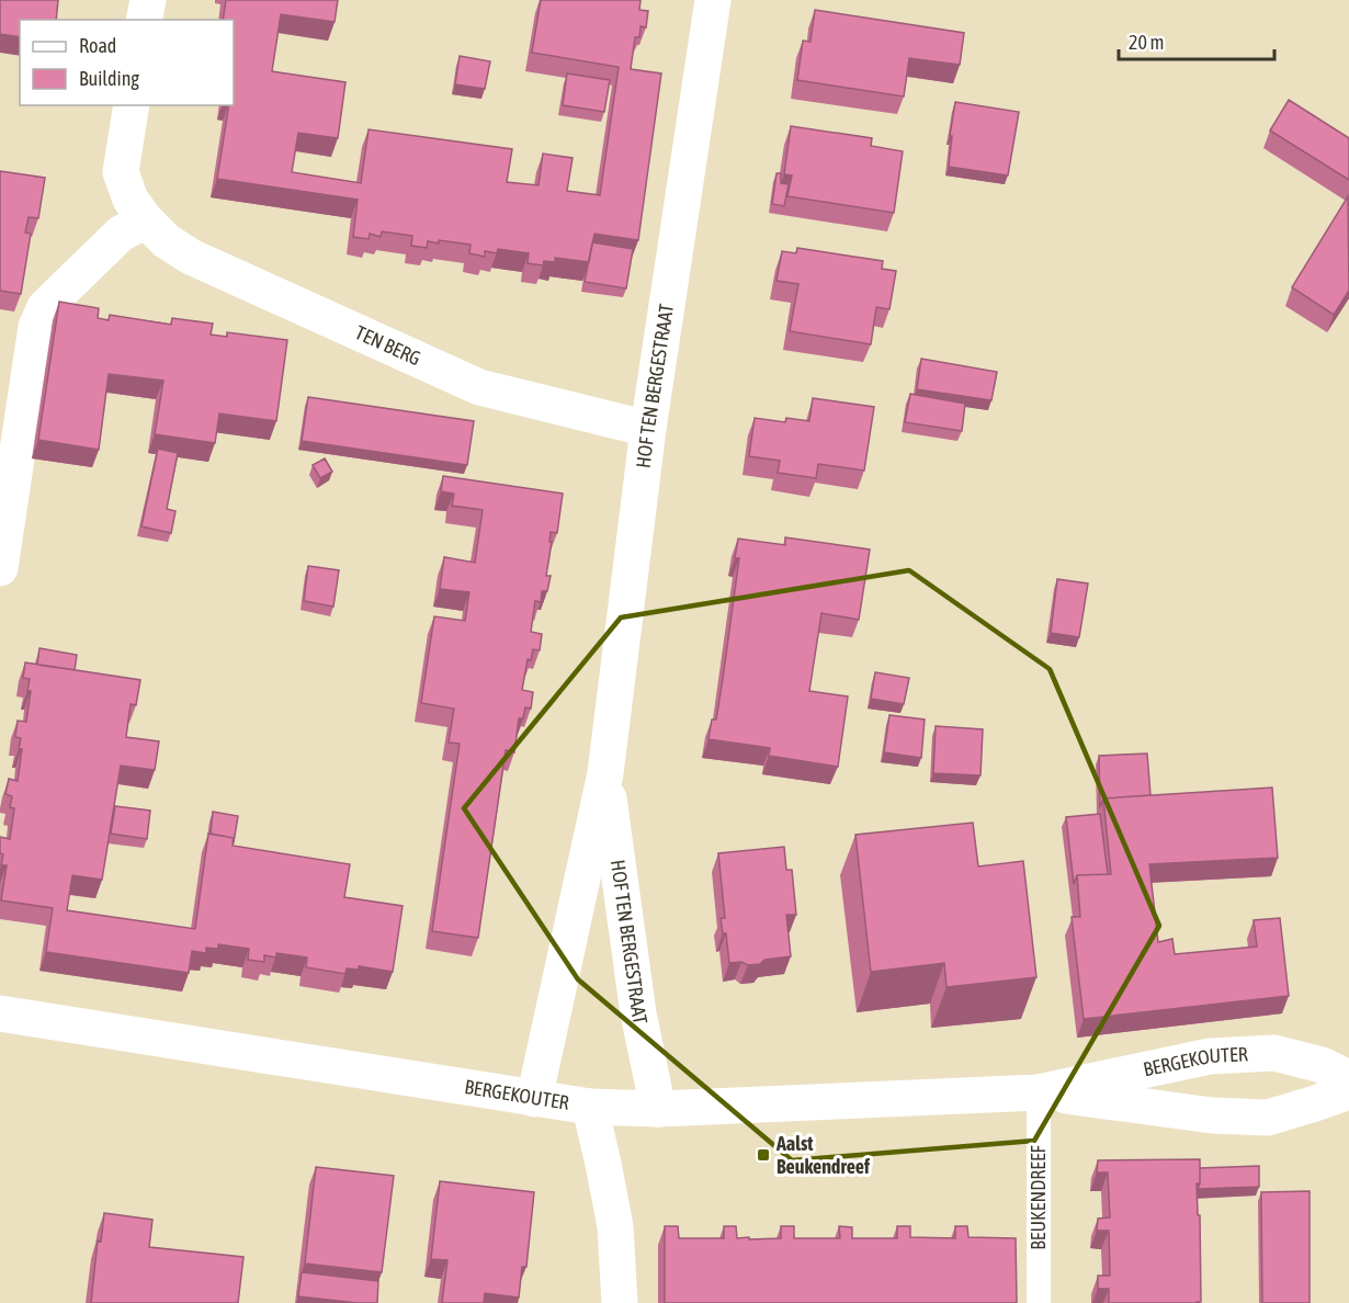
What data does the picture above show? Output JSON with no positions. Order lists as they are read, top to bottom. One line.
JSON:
{"streets":{"street":["TEN BERG","HOF TEN BERGESTRAAT","BERGEKOUTER"],"lane":["BEUKENDREEF"]},"crossings":[["TEN BERG","HOF TEN BERGESTRAAT"],["HOF TEN BERGESTRAAT","BERGEKOUTER"],["BERGEKOUTER","BEUKENDREEF"]],"places":{"transit":["Aalst Beukendreef"]},"legend":["Road","Building"],"scale_bar":"20 m"}
